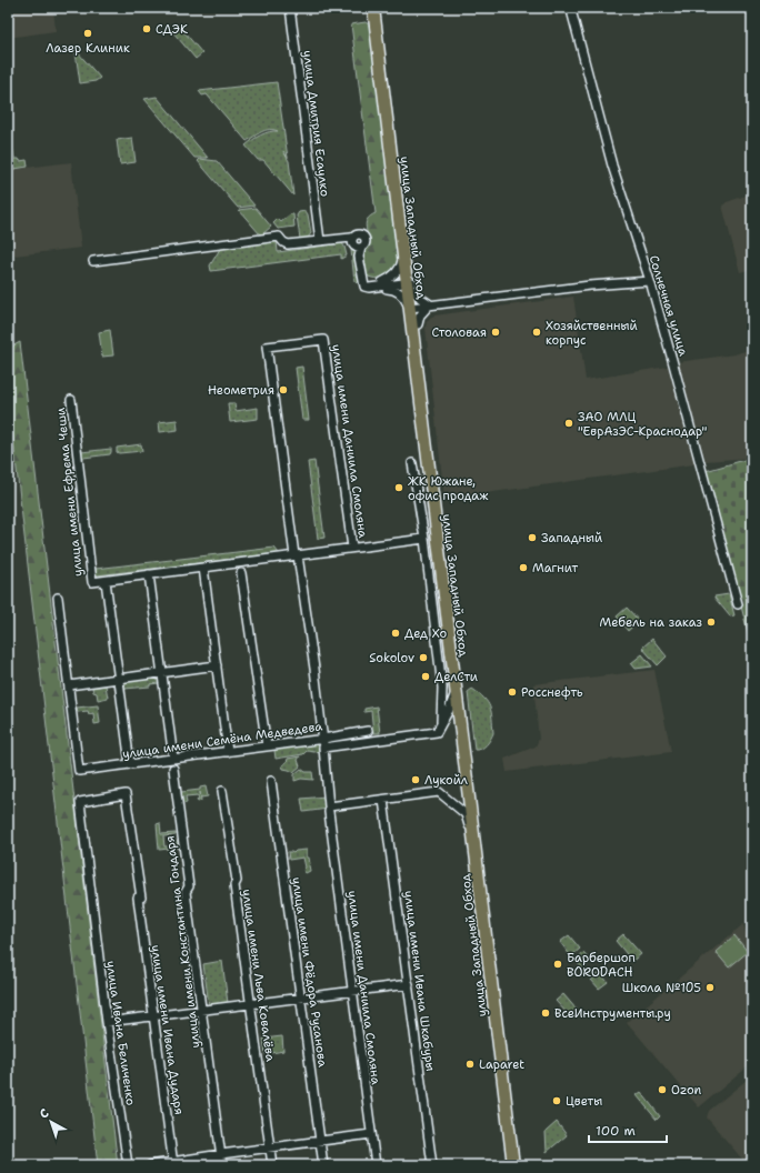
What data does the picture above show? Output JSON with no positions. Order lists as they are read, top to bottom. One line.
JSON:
{"streets":{"highway":["улица Западный Обход"],"street":["улица Дмитрия Есаулко","Солнечная улица","улица имени Даниила Смоляна","улица имени Ефрема Чеши","улица имени Семёна Медведева","улица имени Константина Гондаря","улица имени Фёдора Русанова","улица имени Льва Ковалёва","улица имени Ивана Шкабуры","улица имени Ивана Дударя","улица Ивана Беличенко"]},"crossings":[["улица имени Даниила Смоляна","улица имени Семёна Медведева"],["улица имени Даниила Смоляна","улица имени Ивана Шкабуры"],["улица имени Ивана Дударя","улица Ивана Беличенко"]],"places":["СДЭК","Лазер Клиник","Столовая","Хозяйственный корпус","Неометрия","ЗАО МЛЦ \"ЕврАзЭС-Краснодар\"","ЖК Южане, офис продаж","Западный","Магнит","Мебель на заказ","Дед Хо","Sokolov","ДелСти","Росснефть","Лукойл","Барбершоп BORODACH","Школа №105","ВсеИнструменты.ру","Laparet","Ozon","Цветы"],"scale_bar":"100 m","north":"top left"}
